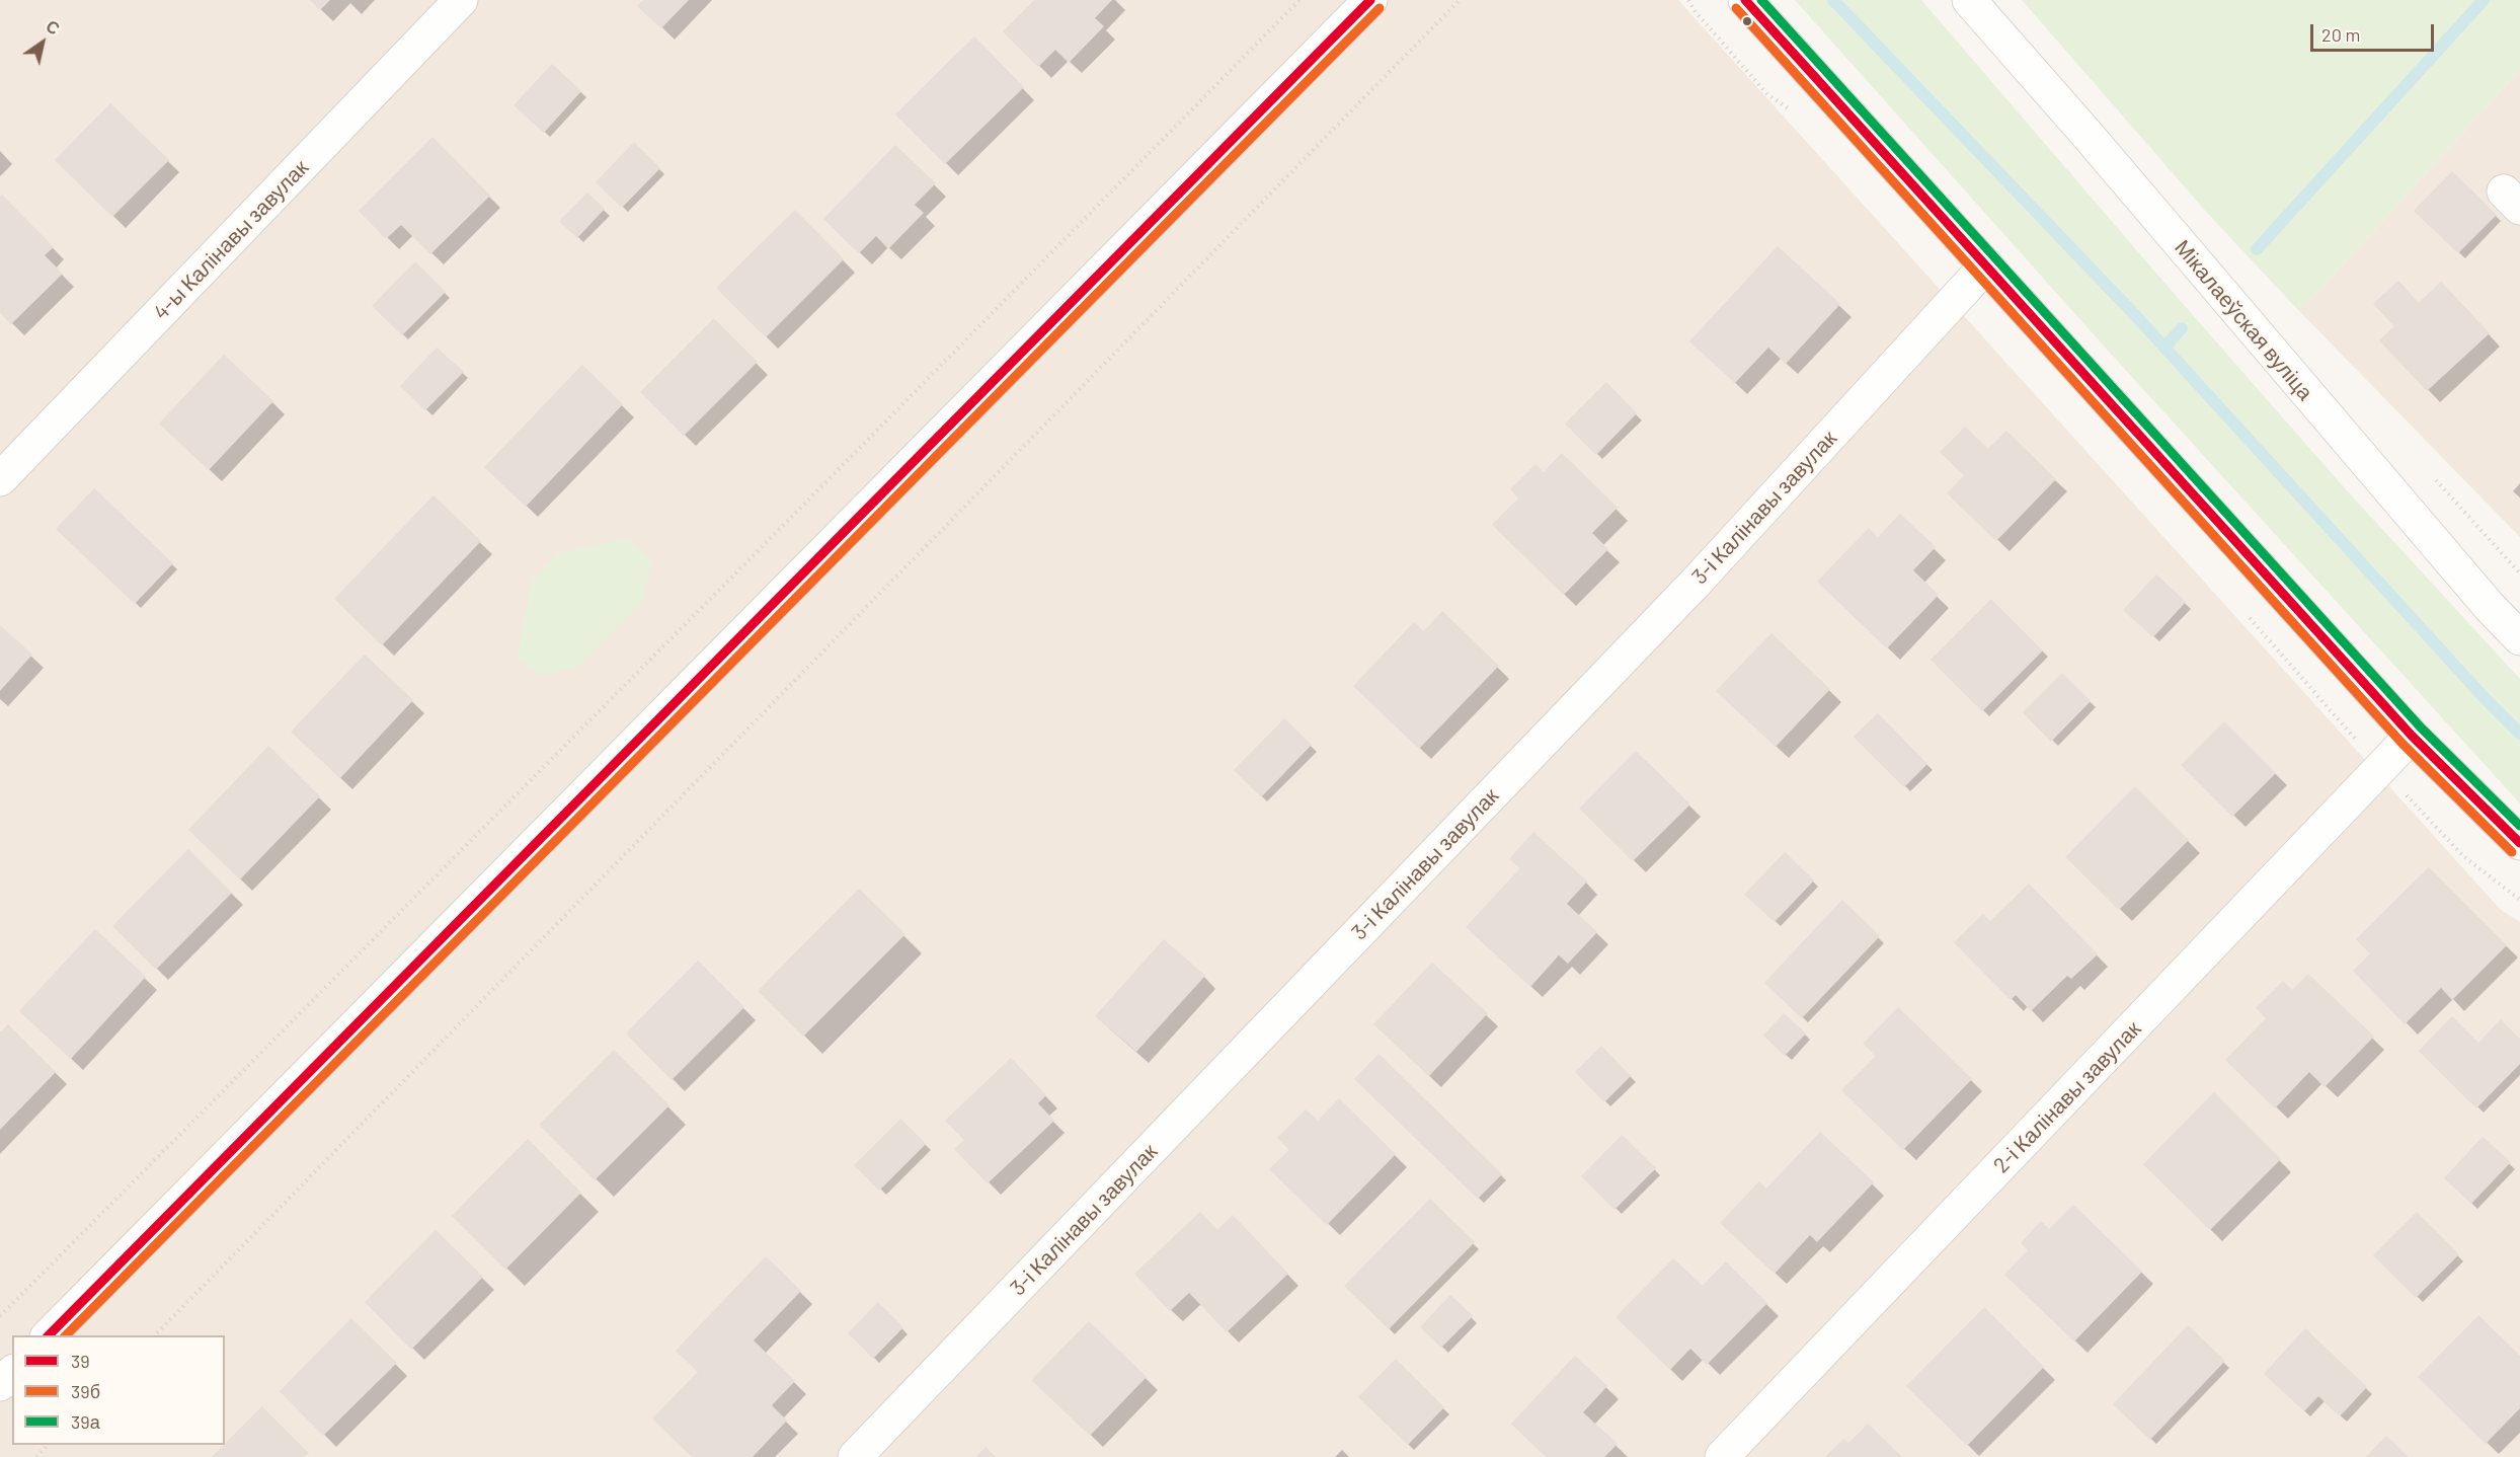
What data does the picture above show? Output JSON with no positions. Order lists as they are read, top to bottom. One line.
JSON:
{"streets":{"street":["4-ы Калінавы завулак","Мікалаеўская вуліца","3-і Калінавы завулак","2-і Калінавы завулак"]},"lines":["transit line 39","transit line 39а","transit line 39б"],"legend":["39","39б","39а"],"scale_bar":"20 m","north":"top right"}
